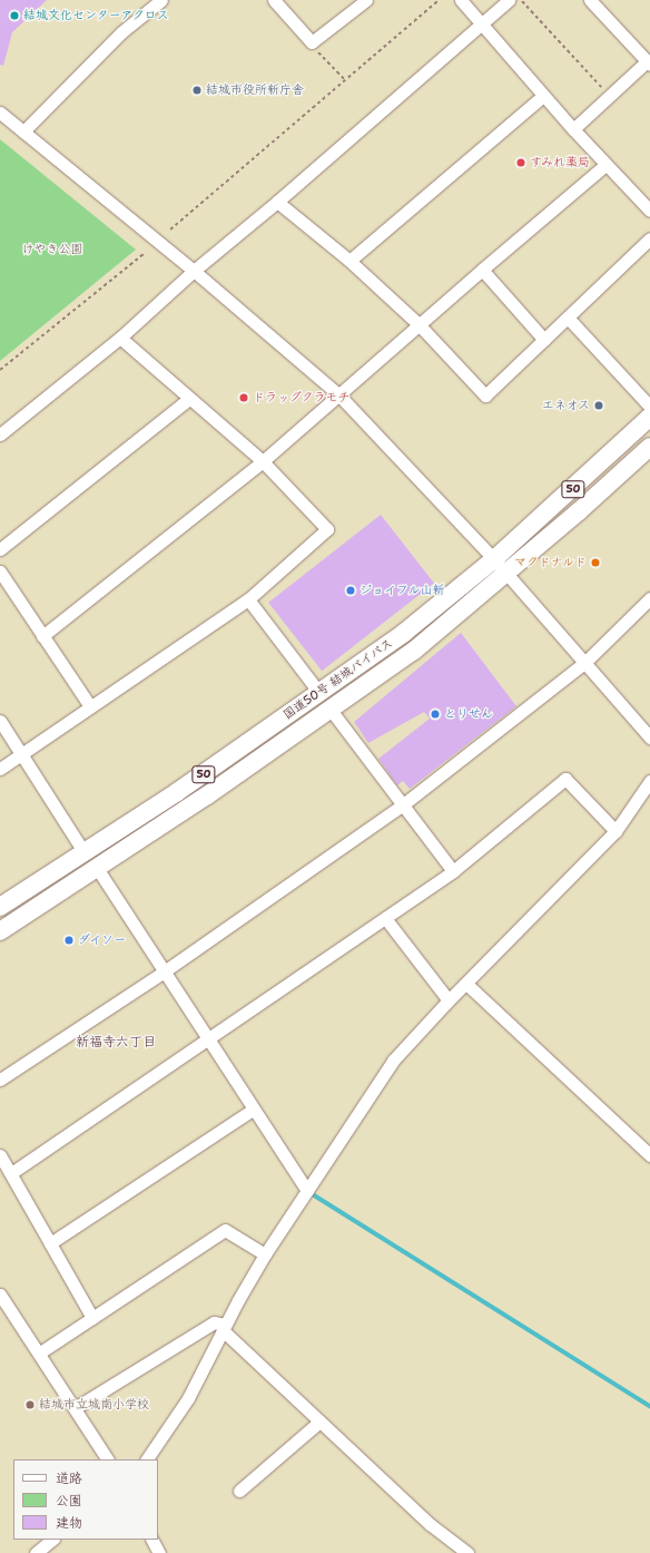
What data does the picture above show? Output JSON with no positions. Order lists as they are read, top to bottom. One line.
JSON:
{"streets":{"highway":["50","国道50号 結城バイパス"]},"districts":["新福寺六丁目"],"parks":["けやき公園"],"places":["結城文化センターアクロス","結城市役所新庁舎","すみれ薬局","ドラッグクラモチ","エネオス","マクドナルド","ジョイフル山新","とりせん","ダイソー","結城市立城南小学校"],"legend":["道路","公園","建物"]}
